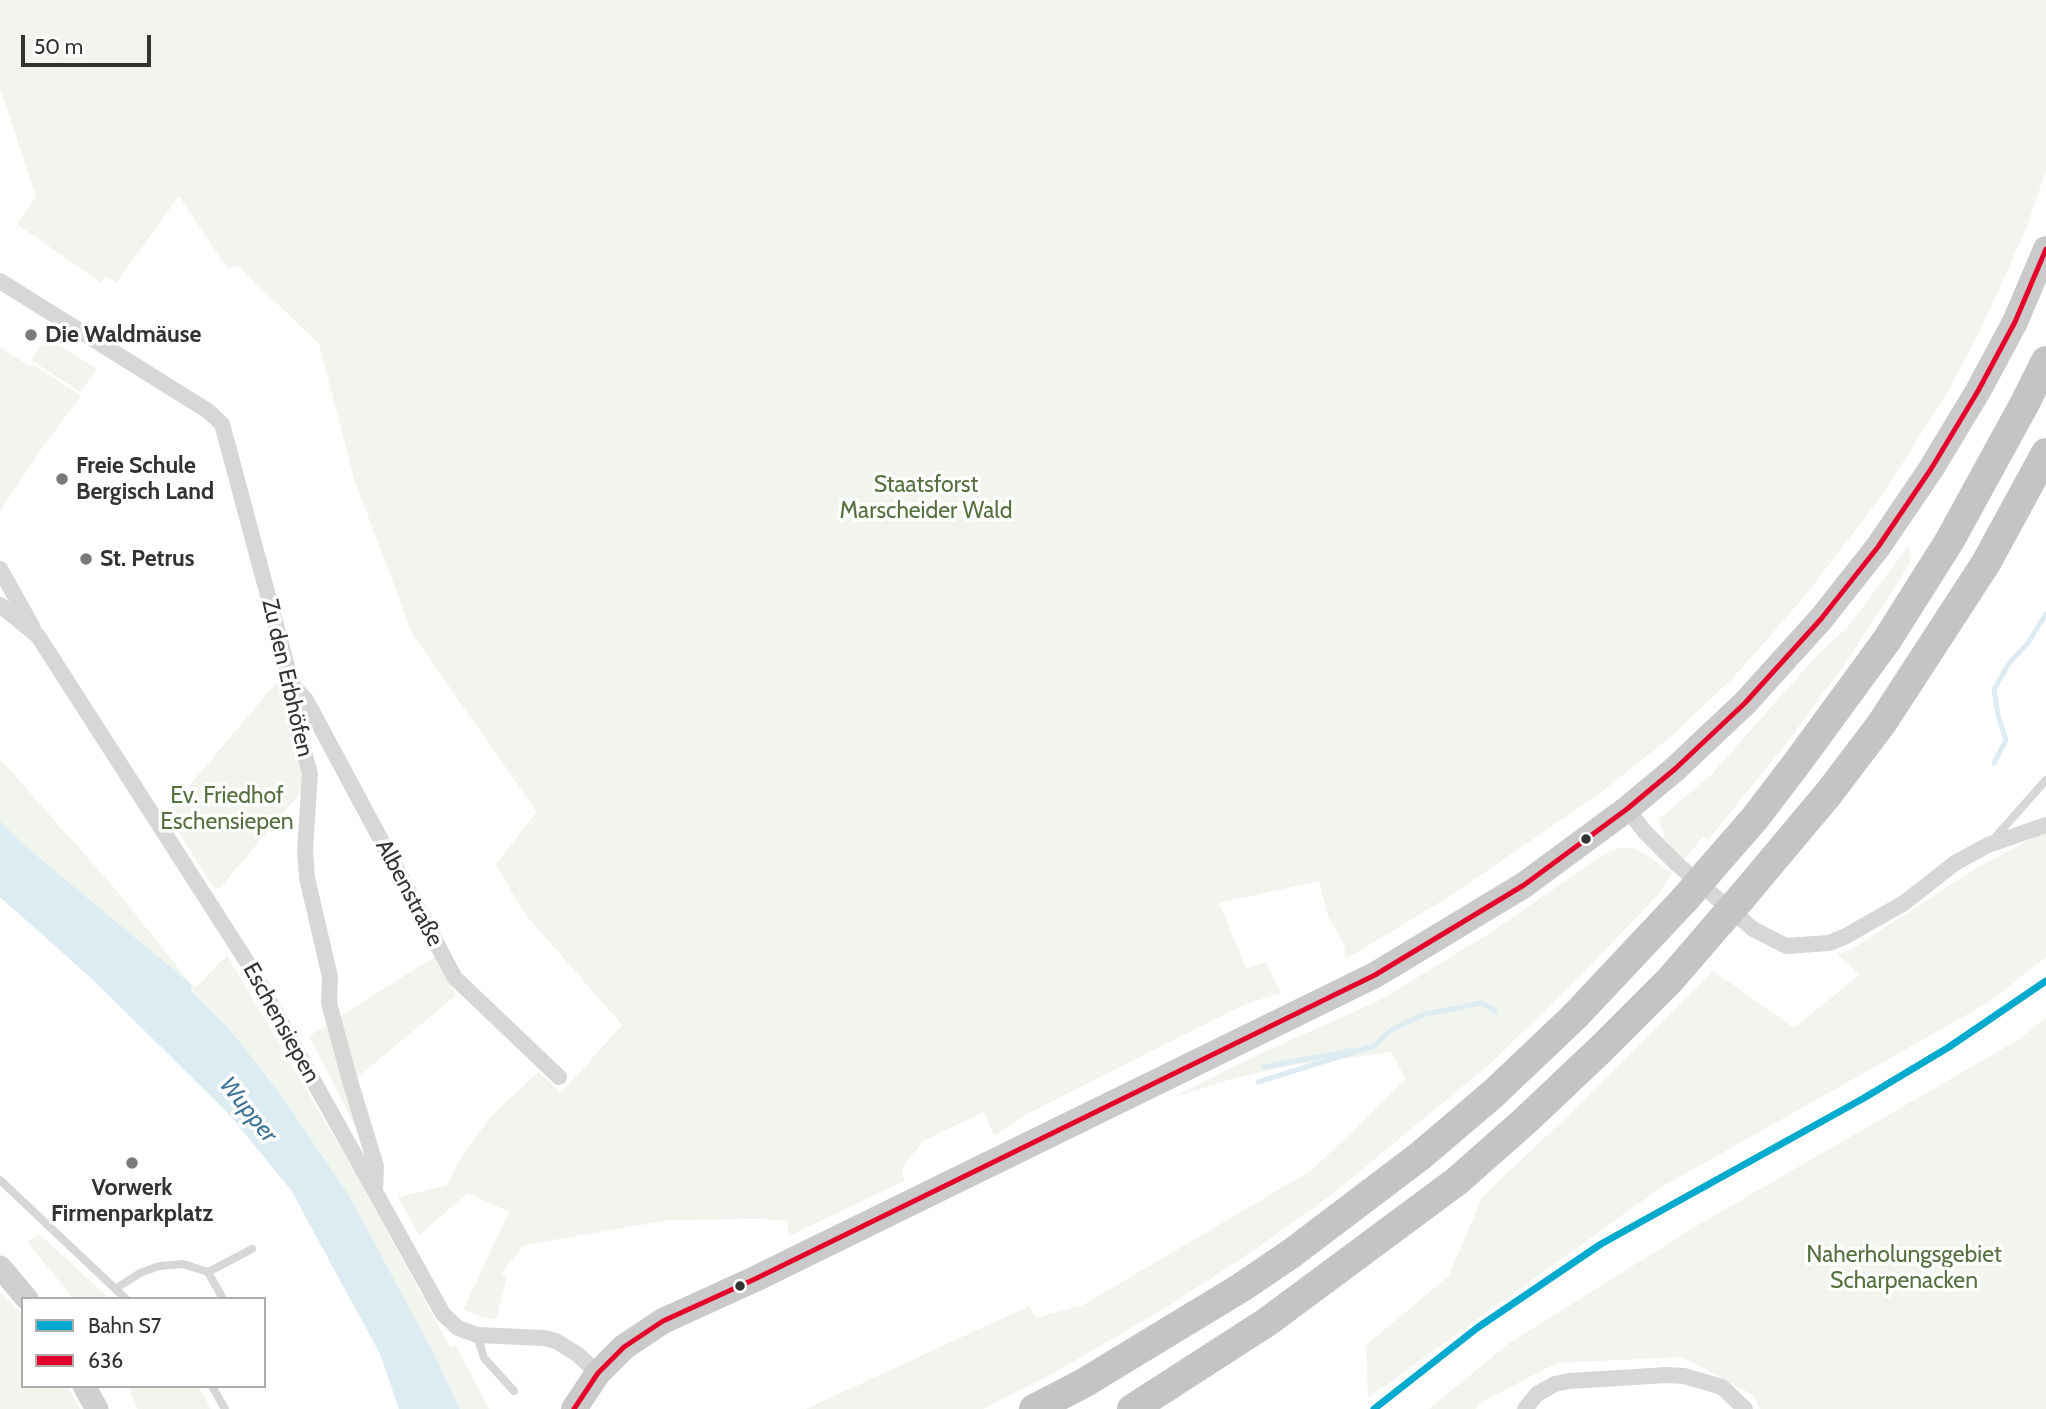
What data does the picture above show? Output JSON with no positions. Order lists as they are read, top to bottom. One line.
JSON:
{"streets":{"street":["Zu den Erbhöfen","Albenstraße","Eschensiepen"]},"crossings":[["Zu den Erbhöfen","Albenstraße"],["Zu den Erbhöfen","Eschensiepen"]],"water":["Wupper"],"parks":["Staatsforst Marscheider Wald","Ev. Friedhof Eschensiepen","Naherholungsgebiet Scharpenacken"],"places":["Die Waldmäuse","Freie Schule Bergisch Land","St. Petrus","Vorwerk Firmenparkplatz"],"lines":["transit line 636","rail line S7"],"legend":["Bahn S7","636"],"scale_bar":"50 m"}
